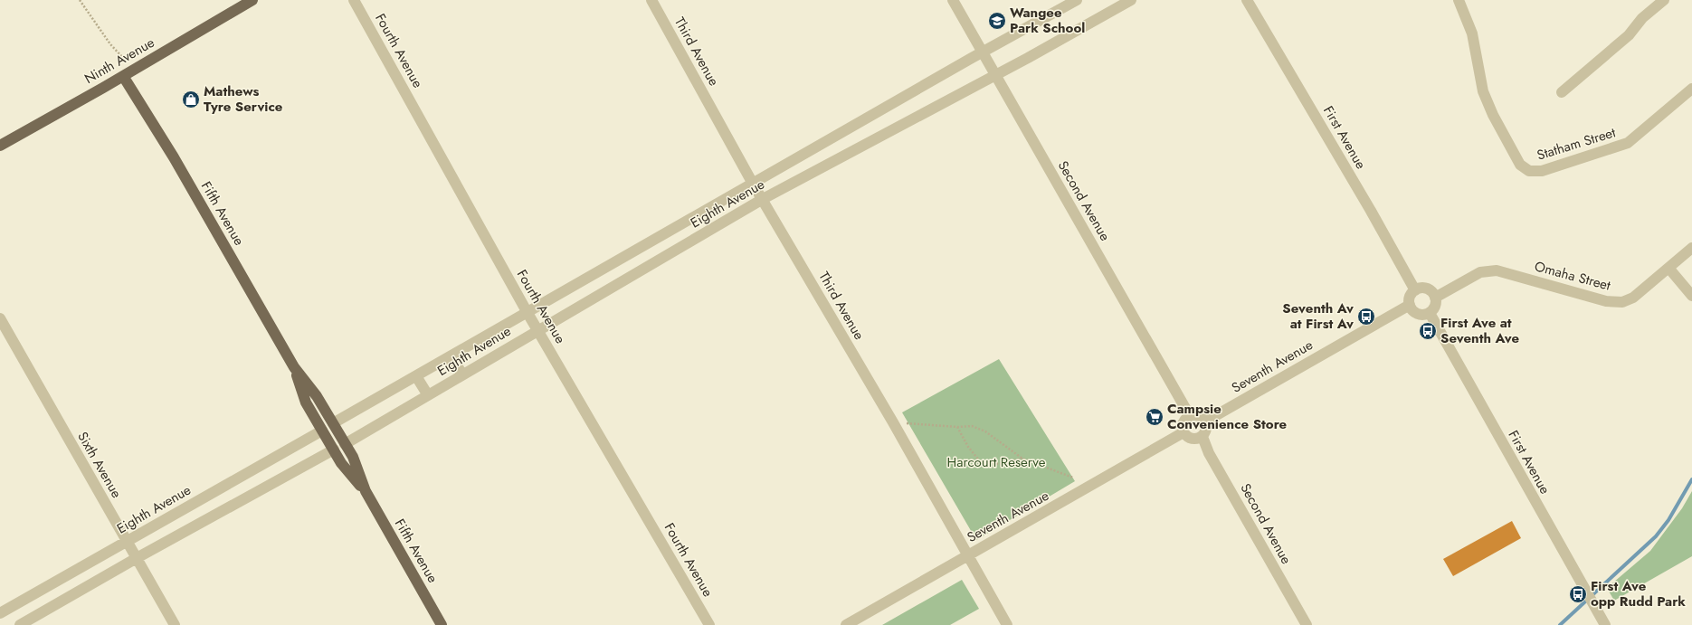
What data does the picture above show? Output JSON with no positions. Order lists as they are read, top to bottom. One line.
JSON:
{"streets":{"main road":["Ninth Avenue","Fifth Avenue"],"street":["Fourth Avenue","Third Avenue","First Avenue","Statham Street","Second Avenue","Eighth Avenue","Omaha Street","Seventh Avenue","Sixth Avenue"]},"crossings":[["Fourth Avenue","Eighth Avenue"],["Third Avenue","Eighth Avenue"],["Third Avenue","Seventh Avenue"],["Ninth Avenue","Fifth Avenue"],["First Avenue","Omaha Street"],["First Avenue","Seventh Avenue"],["Second Avenue","Eighth Avenue"],["Second Avenue","Seventh Avenue"],["Eighth Avenue","Fifth Avenue"],["Eighth Avenue","Sixth Avenue"],["Omaha Street","Seventh Avenue"]],"parks":["Harcourt Reserve"],"places":{"school or university":["Wangee Park School"],"shop":["Mathews Tyre Service"],"bus stop":["Seventh Av at First Av","First Ave at Seventh Ave","First Ave opp Rudd Park"],"supermarket":["Campsie Convenience Store"]}}
